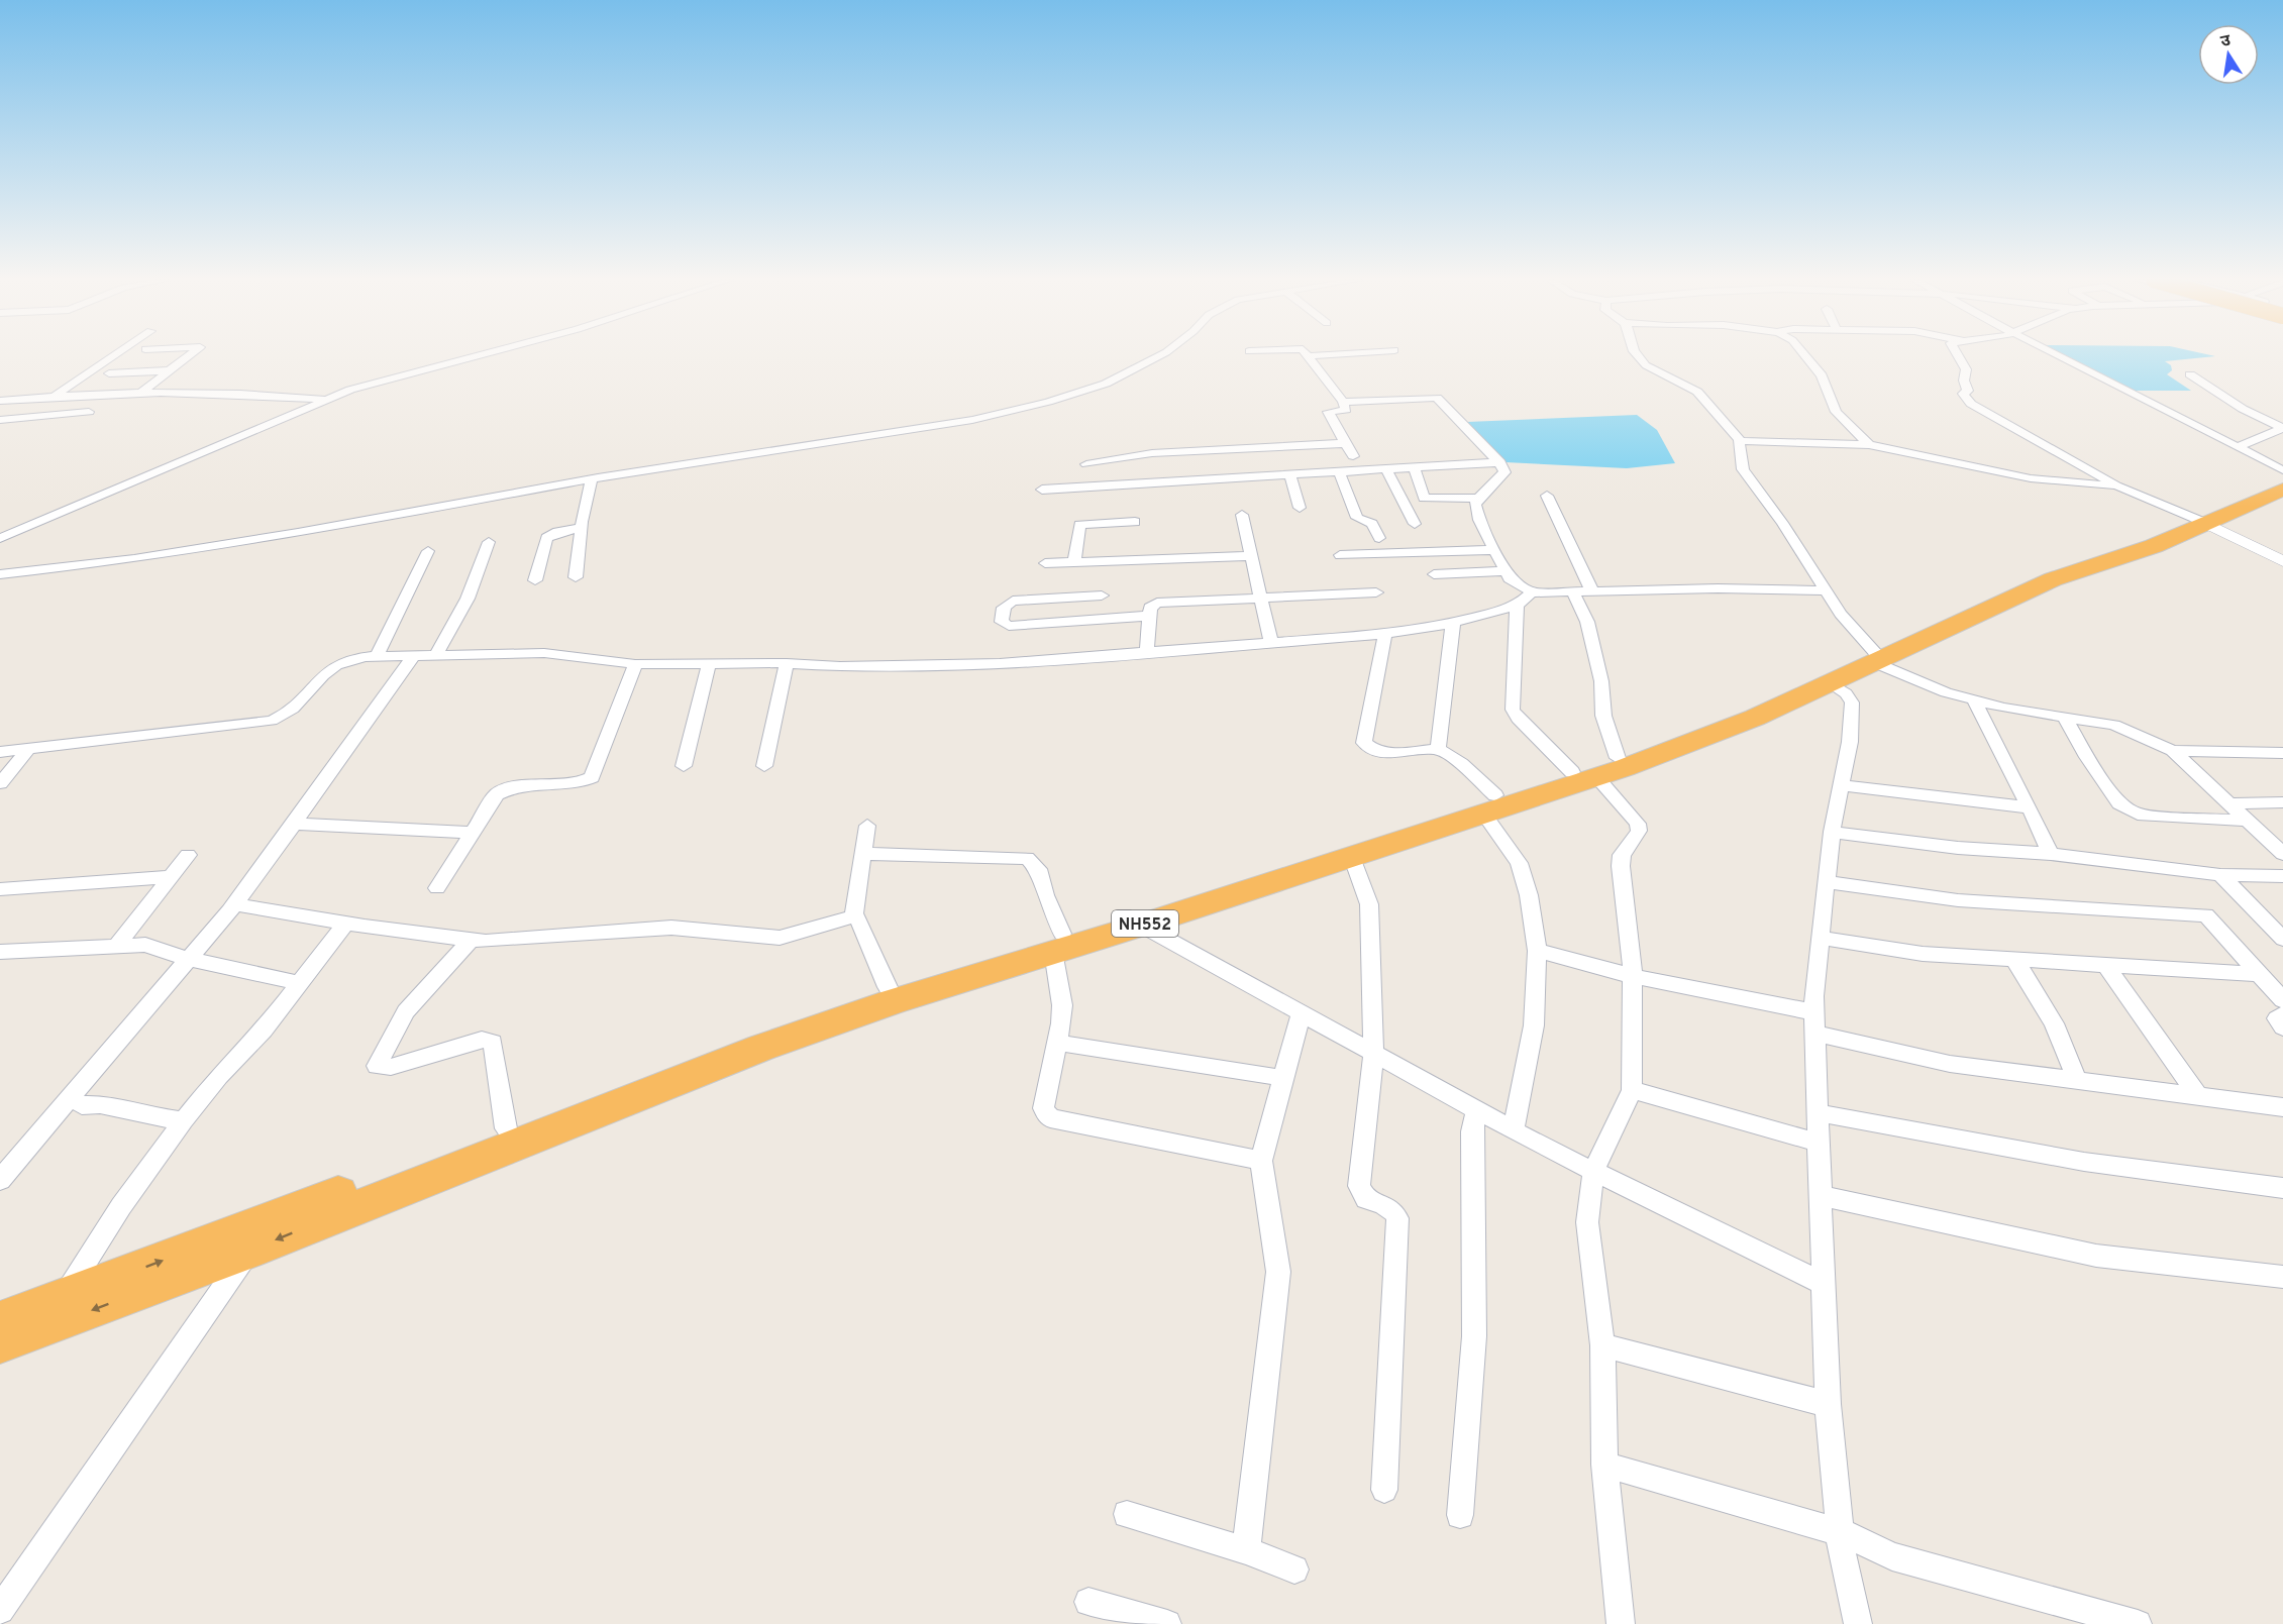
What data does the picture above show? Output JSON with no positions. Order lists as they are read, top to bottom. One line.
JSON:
{"streets":{"highway":["NH552"]},"north":"top"}
